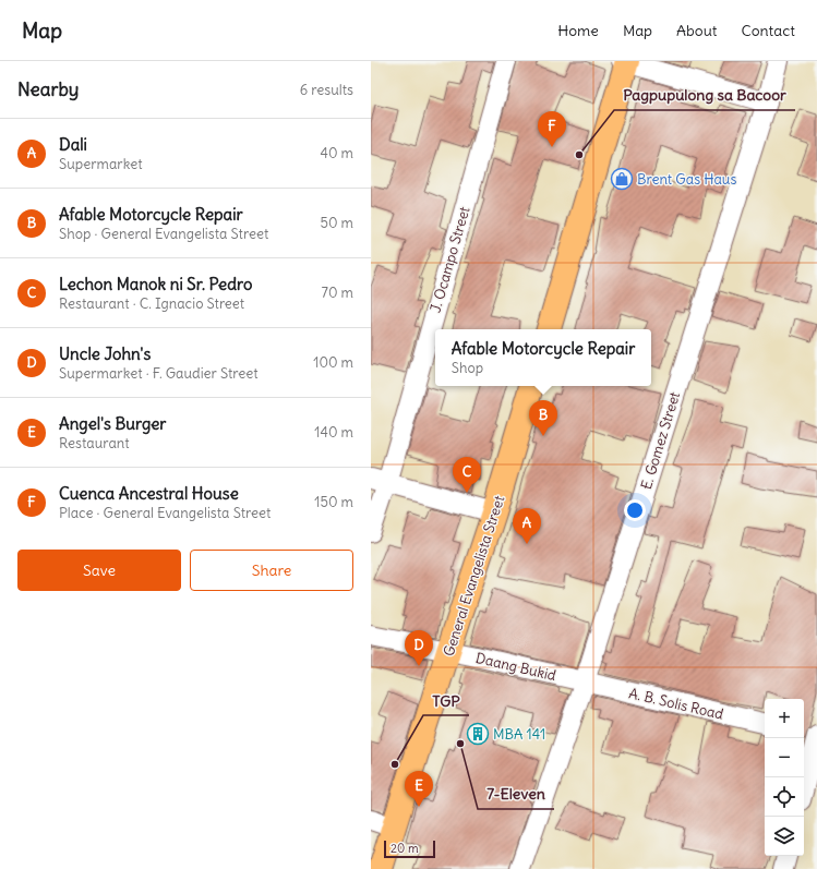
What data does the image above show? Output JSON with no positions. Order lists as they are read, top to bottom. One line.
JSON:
{"streets":{"main road":["General Evangelista Street"],"street":["J. Ocampo Street","E. Gomez Street","Daang Bukid","A. B. Solis Road"]},"crossings":[["E. Gomez Street","Daang Bukid"],["E. Gomez Street","A. B. Solis Road"],["General Evangelista Street","Daang Bukid"],["Daang Bukid","A. B. Solis Road"]],"places":{"other":["Pagpupulong sa Bacoor","7-Eleven","TGP"],"shop":["Brent Gas Haus"],"building":["MBA 141"]},"scale_bar":"20 m","page":{"header":"Map","nav":["Home","Map","About","Contact"],"heading":["Nearby","6 results"],"pins":["F","B","C","A","D","E"],"list":[{"mark":"A","name":"Dali","note":"Supermarket","value":"40 m"},{"mark":"B","name":"Afable Motorcycle Repair","note":"Shop · General Evangelista Street","value":"50 m"},{"mark":"C","name":"Lechon Manok ni Sr. Pedro","note":"Restaurant · C. Ignacio Street","value":"70 m"},{"mark":"D","name":"Uncle John's","note":"Supermarket · F. Gaudier Street","value":"100 m"},{"mark":"E","name":"Angel's Burger","note":"Restaurant","value":"140 m"},{"mark":"F","name":"Cuenca Ancestral House","note":"Place · General Evangelista Street","value":"150 m"}],"popup":["Afable Motorcycle Repair","Shop"],"buttons":["Save","Share"],"map_buttons":["+","−"],"scale":"20 m"}}
